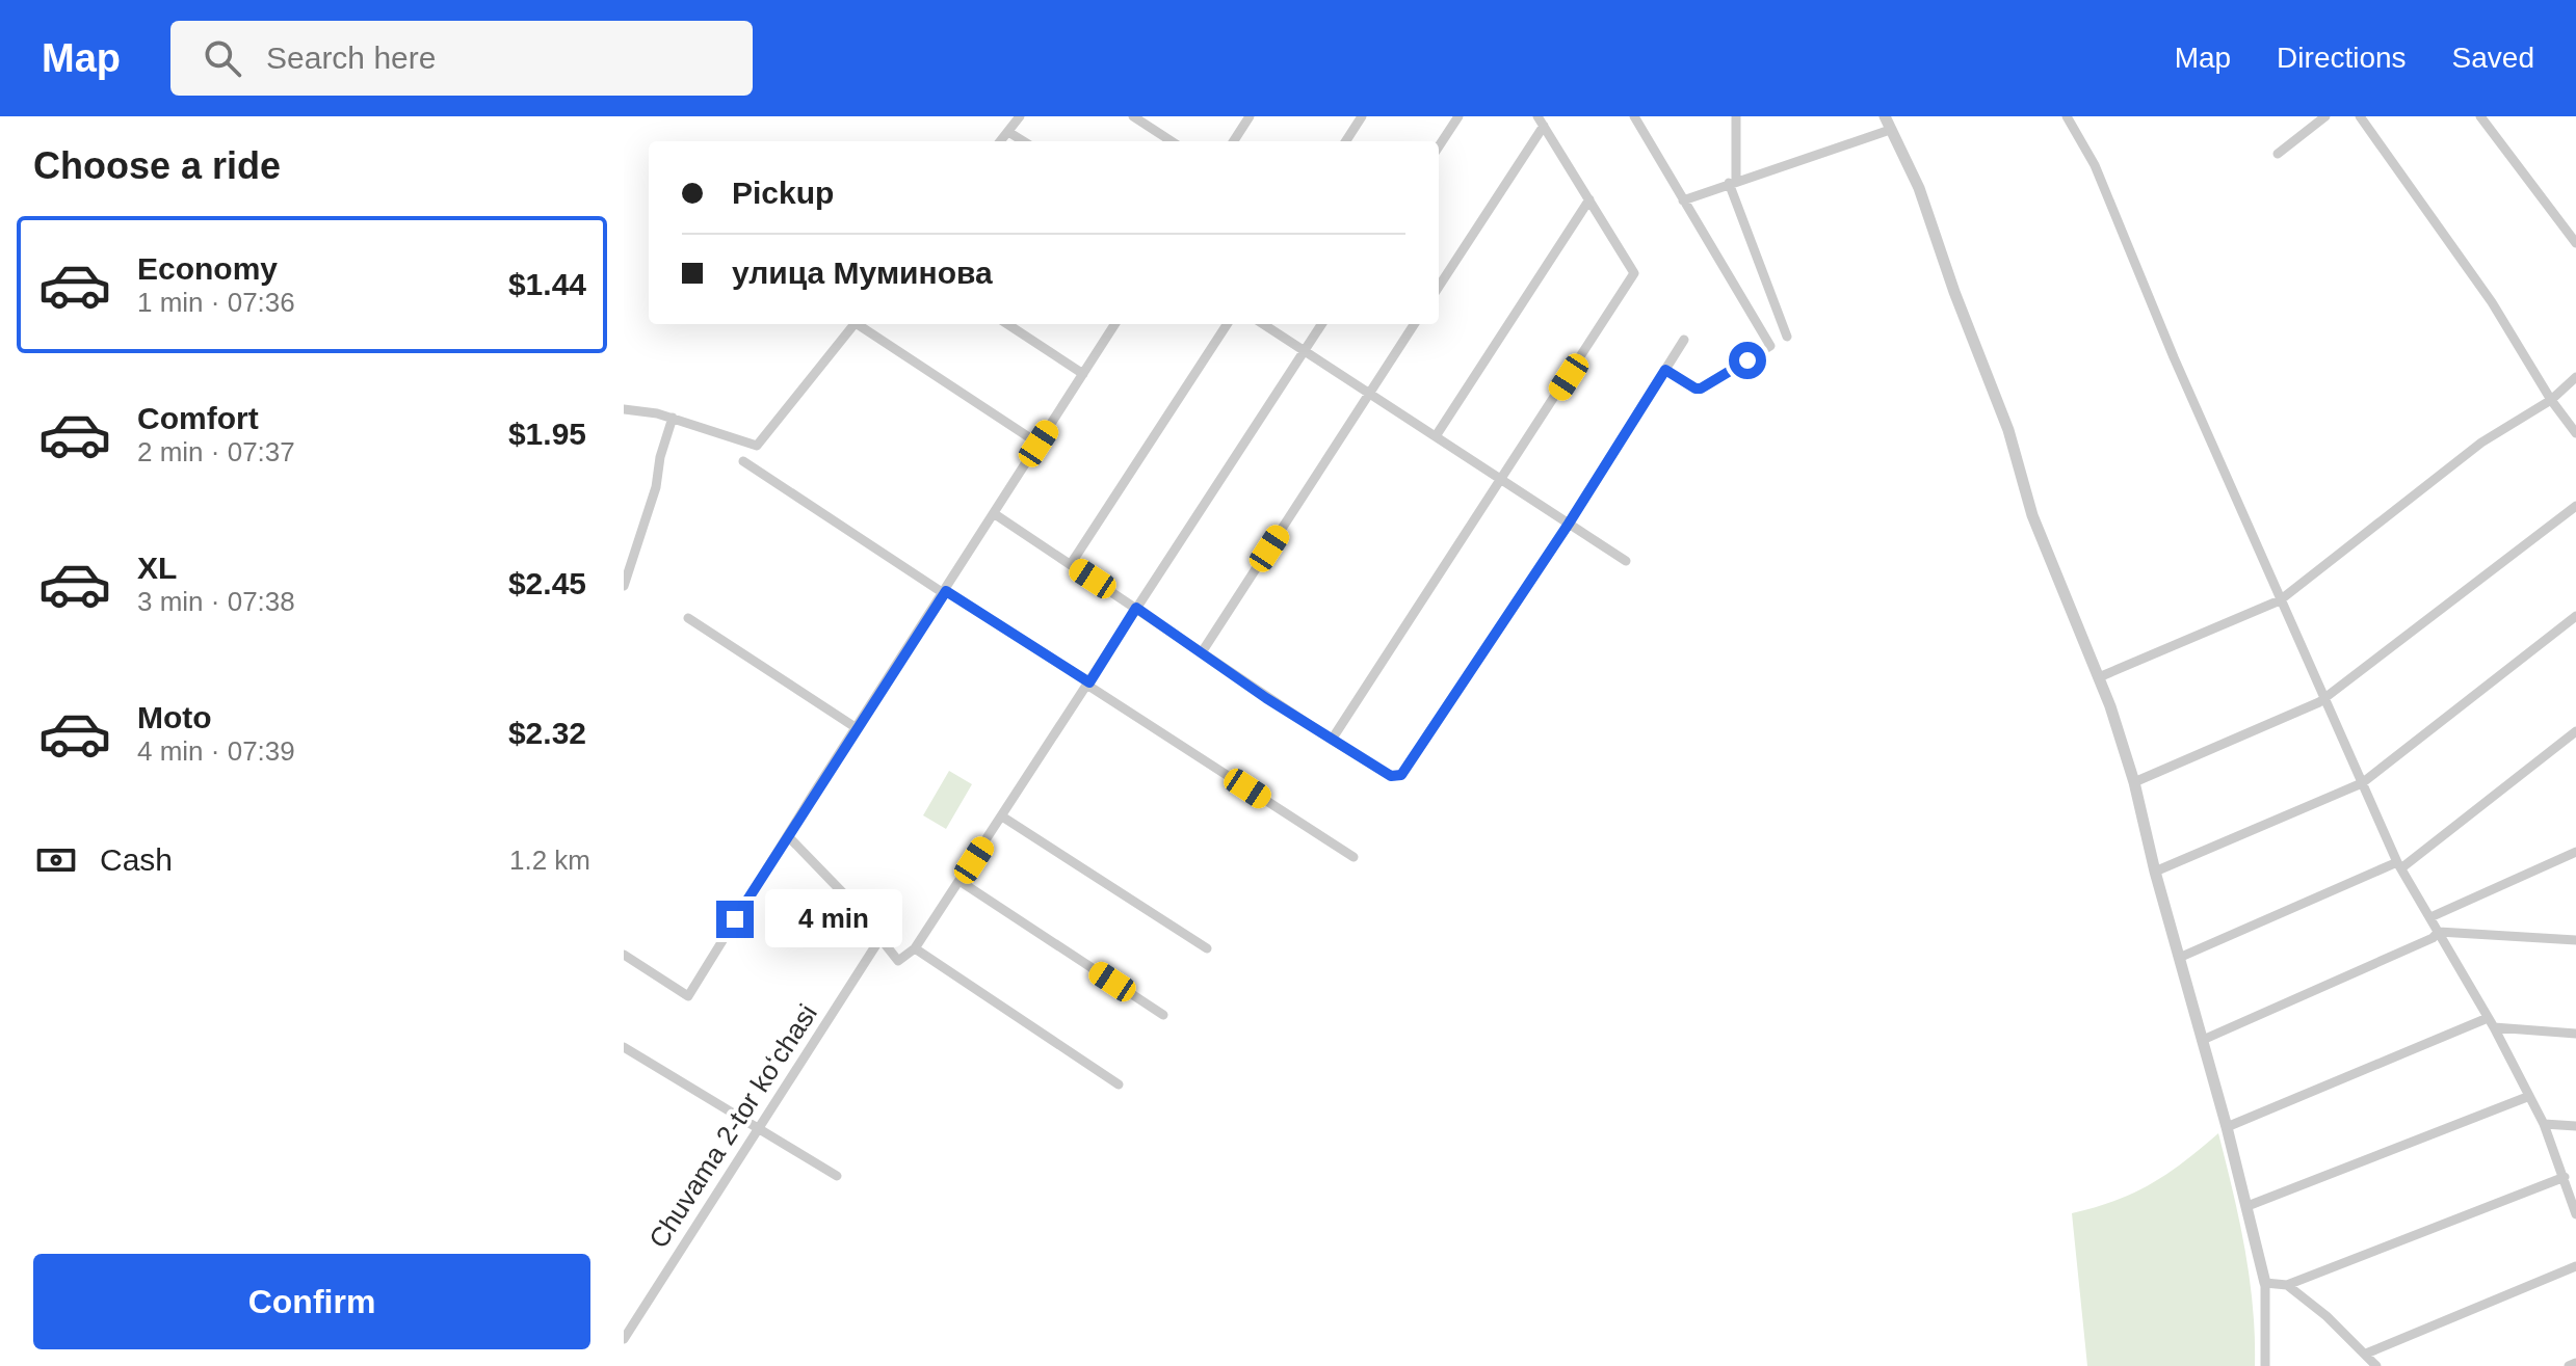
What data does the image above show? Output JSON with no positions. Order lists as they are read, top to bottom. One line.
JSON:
{"streets":{"street":["Chuvama 2-tor koʻchasi"]},"page":{"header":"Map","search":"Search here","nav":["Map","Directions","Saved"],"heading":"Choose a ride","banner":["Pickup","улица Муминова"],"list":[{"name":"Economy","note":"1 min · 07:36","value":"$1.44"},{"name":"Comfort","note":"2 min · 07:37","value":"$1.95"},{"name":"XL","note":"3 min · 07:38","value":"$2.45"},{"name":"Moto","note":"4 min · 07:39","value":"$2.32"}],"pay":["Cash","1.2 km"],"bubble":"4 min","buttons":"Confirm"}}
